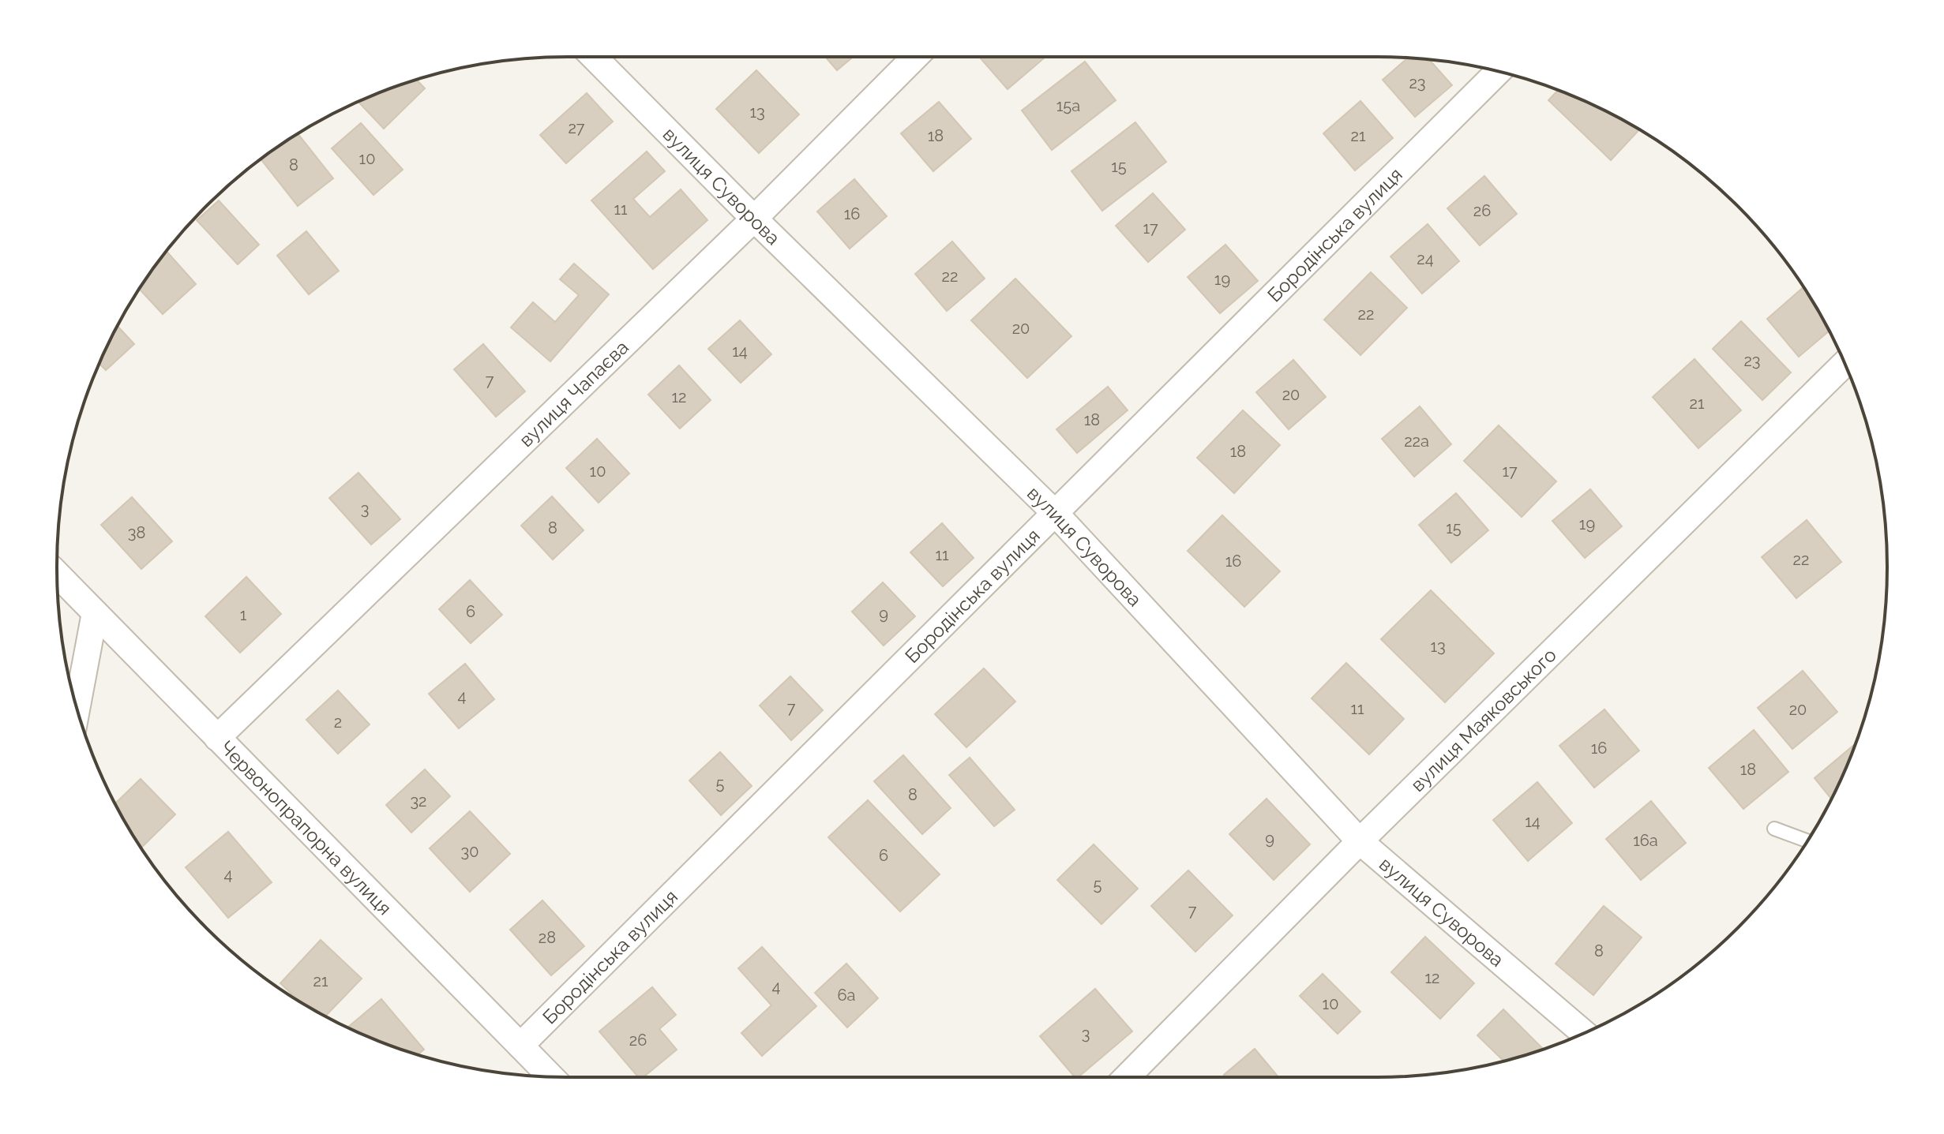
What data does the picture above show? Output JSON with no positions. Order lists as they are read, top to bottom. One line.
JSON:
{"streets":{"street":["вулиця Суворова","Бородінська вулиця","вулиця Чапаєва","вулиця Маяковського","Червонопрапорна вулиця"]},"crossings":[["вулиця Суворова","Бородінська вулиця"],["вулиця Суворова","вулиця Чапаєва"],["вулиця Суворова","вулиця Маяковського"],["Бородінська вулиця","Червонопрапорна вулиця"],["вулиця Чапаєва","Червонопрапорна вулиця"]],"house_numbers":["23","15а","13","27","18","21","10","8","15","11","26","16","17","24","22","19","22","20","14","23","7","20","12","21","18","22а","18","10","17","3","19","8","15","38","11","22","16","6","9","1","13","4","7","11","20","2","16","18","5","8","32","14","9","16а","30","6","4","5","7","28","8","12","21","4","6а","10","3","26"]}
